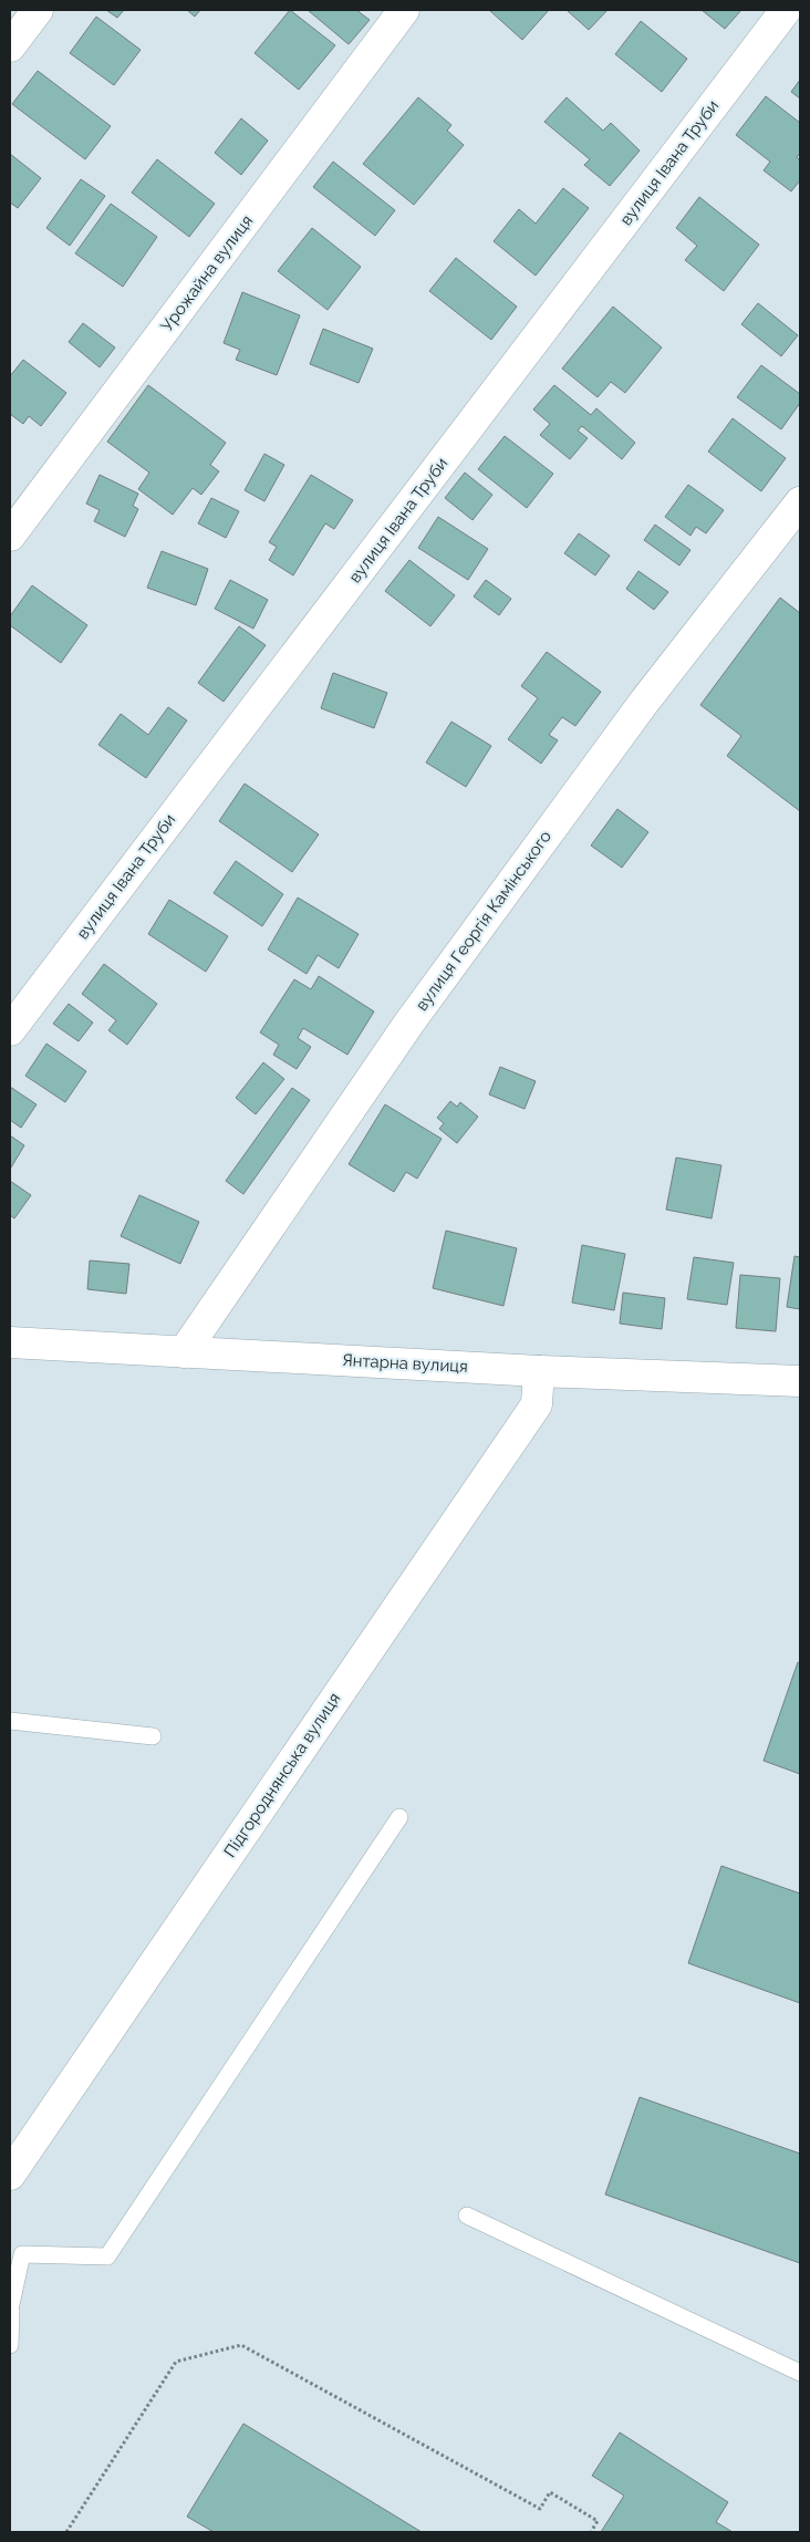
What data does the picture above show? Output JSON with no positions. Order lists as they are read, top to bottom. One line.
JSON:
{"streets":{"street":["вулиця Івана Труби","Урожайна вулиця","вулиця Георгія Камінського","Янтарна вулиця","Підгороднянська вулиця"]},"crossings":[["вулиця Георгія Камінського","Янтарна вулиця"],["Янтарна вулиця","Підгороднянська вулиця"]]}
